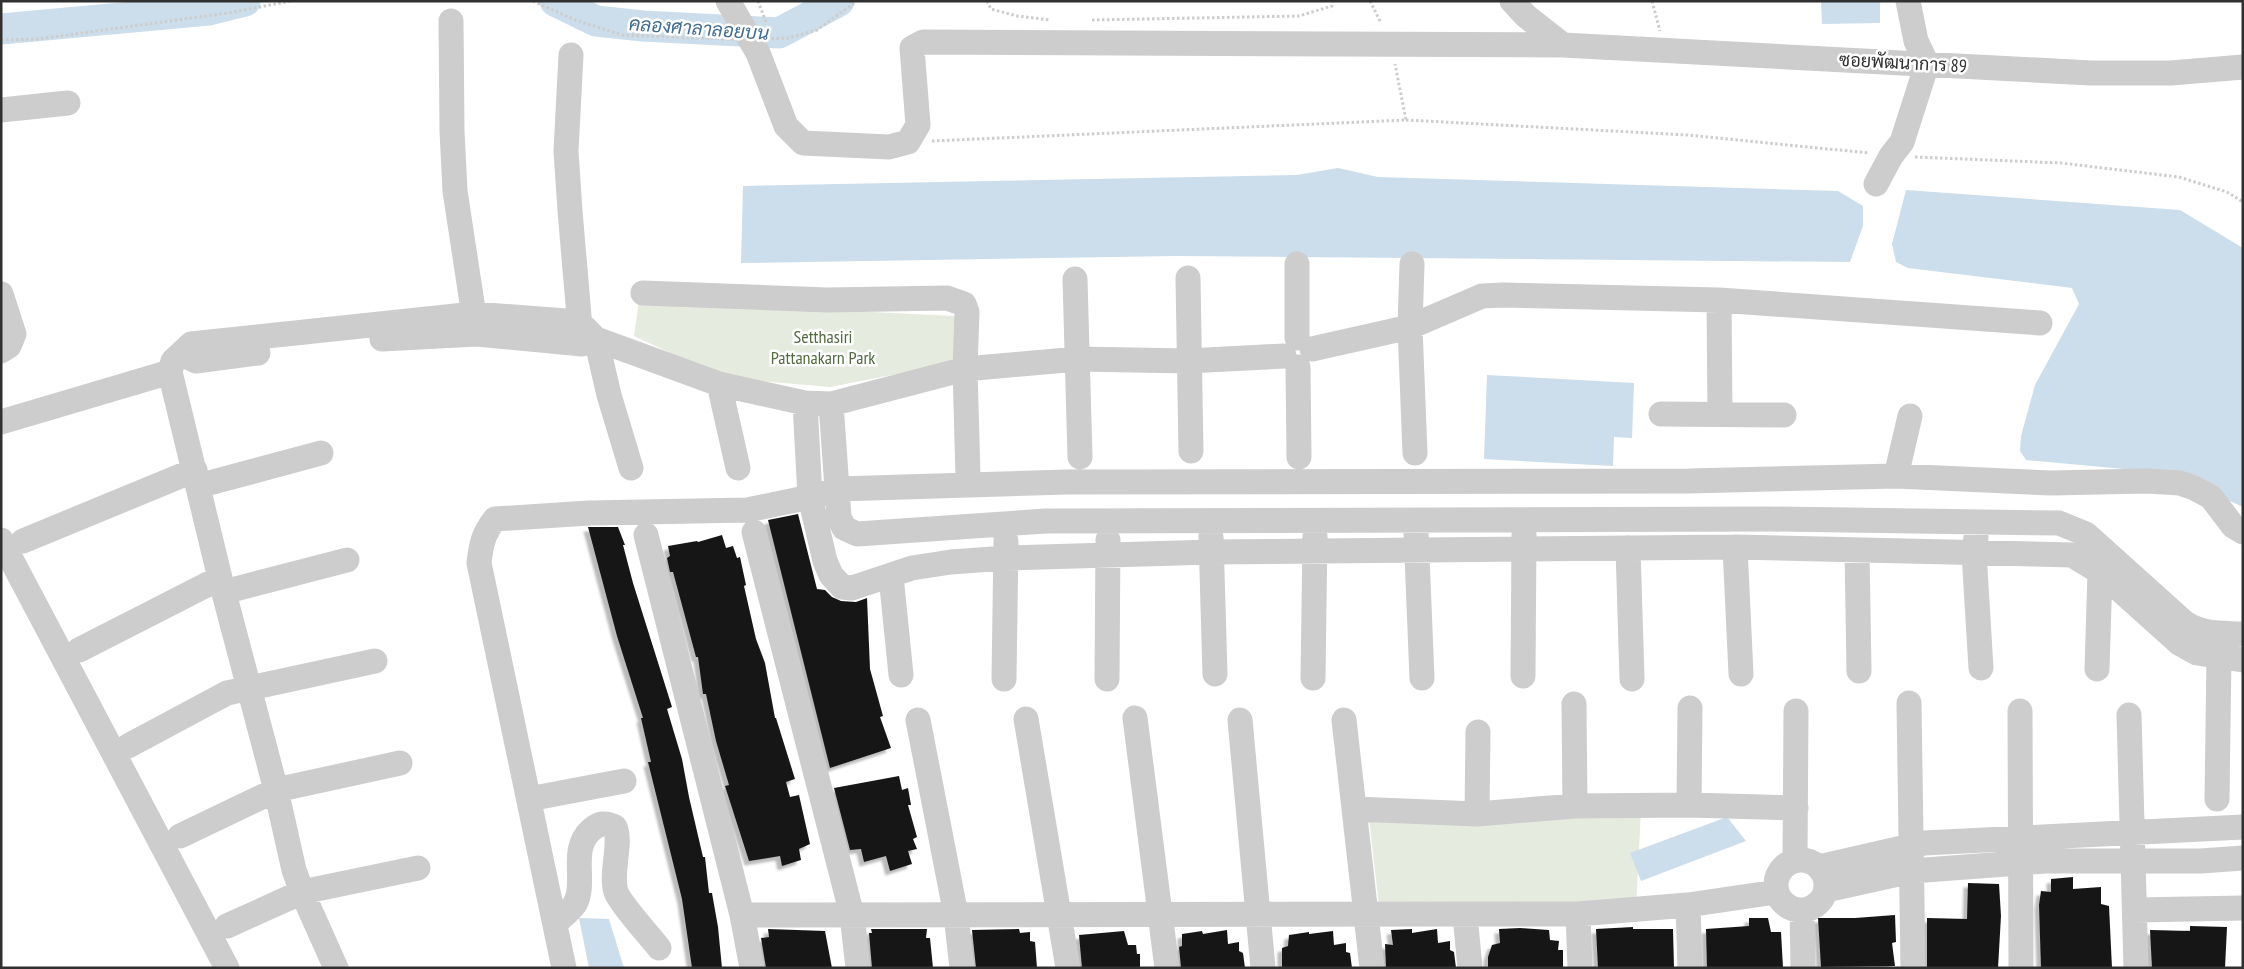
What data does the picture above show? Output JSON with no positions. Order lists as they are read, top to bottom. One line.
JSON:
{"streets":{"street":["ซอยพัฒนาการ 89"]},"water":["คลองศาลาลอยบน"],"parks":["Setthasiri Pattanakarn Park"]}
